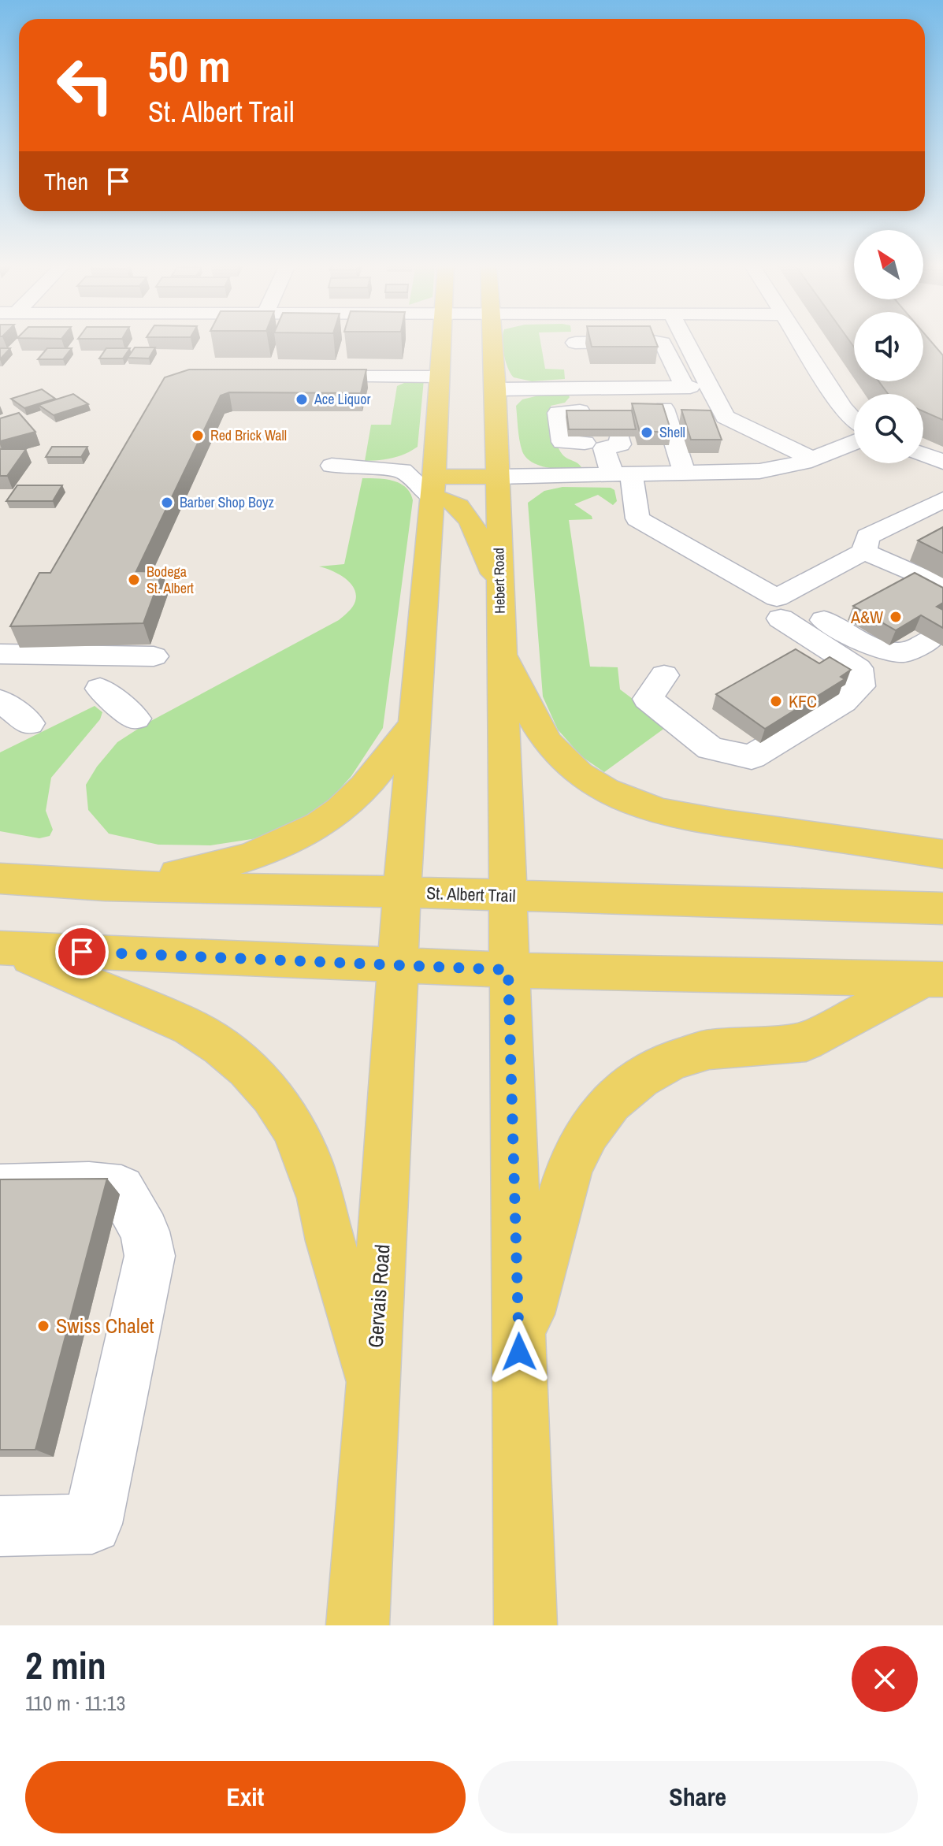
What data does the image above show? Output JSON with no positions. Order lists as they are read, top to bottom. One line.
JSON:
{"streets":{"main road":["Hebert Road","St. Albert Trail","Gervais Road"]},"crossings":[["Hebert Road","St. Albert Trail"],["St. Albert Trail","Gervais Road"]],"places":["Ace Liquor","Shell","Red Brick Wall","Barber Shop Boyz","Bodega St. Albert","A&W","KFC","Swiss Chalet"],"north":"top left","page":{"turn":["50 m","St. Albert Trail"],"then":"Then","heading":["2 min","110 m · 11:13"],"buttons":["Exit","Share"]}}
